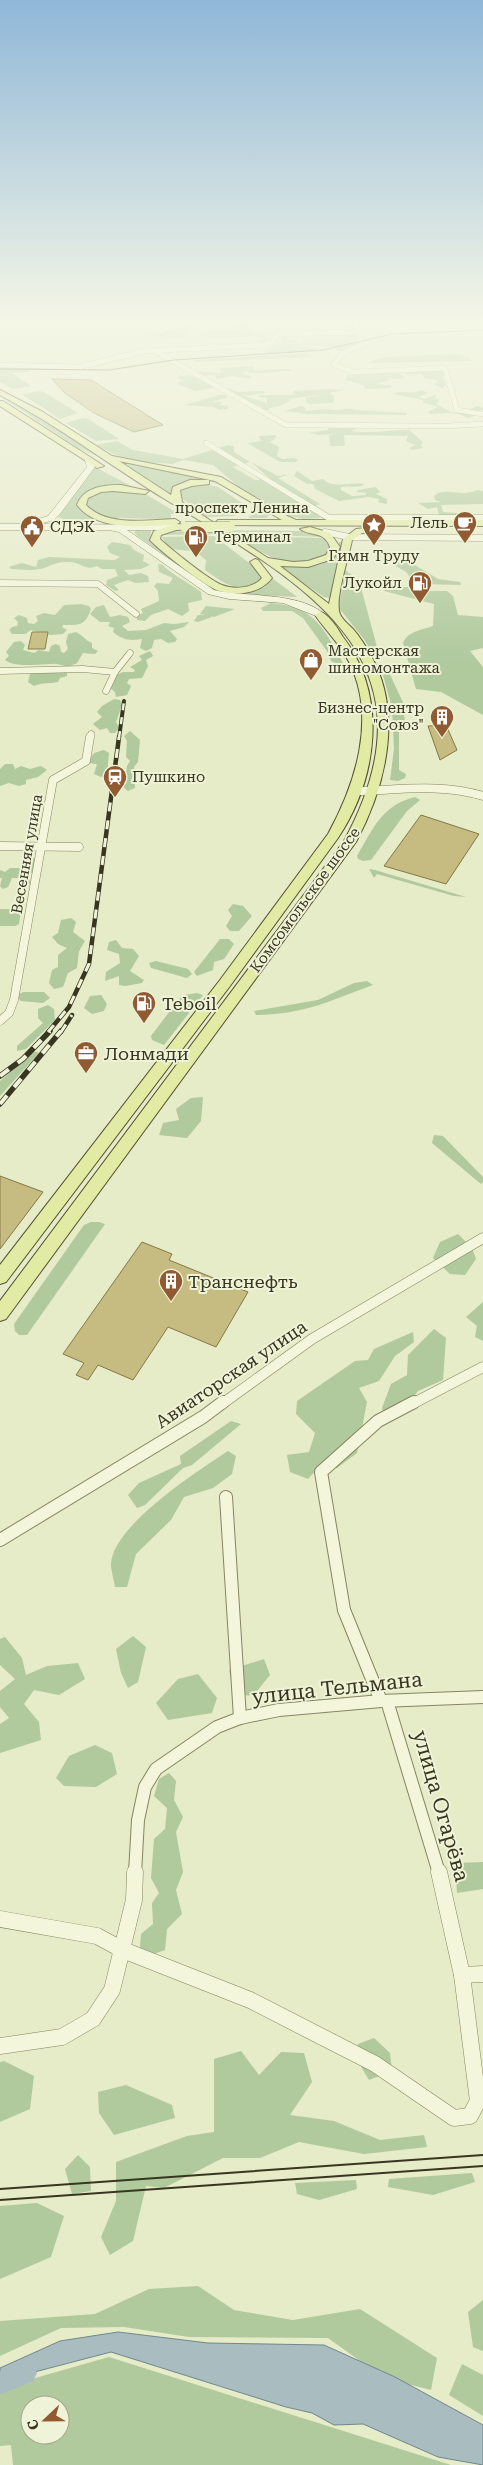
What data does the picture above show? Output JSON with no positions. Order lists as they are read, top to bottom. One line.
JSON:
{"streets":{"main road":["проспект Ленина","Комсомольское шоссе"],"street":["Весенняя улица","Авиаторская улица","улица Тельмана","улица Огарёва"]},"crossings":[["улица Тельмана","улица Огарёва"]],"places":{"cafe":["Лель"],"place":["Гимн Труду"],"public building":["СДЭК"],"fuel station":["Терминал","Лукойл","Teboil"],"shop":["Мастерская шиномонтажа"],"building":["Бизнес-центр \"Союз\"","Транснефть"],"station":["Пушкино"],"office":["Лонмади"]},"north":"left"}
